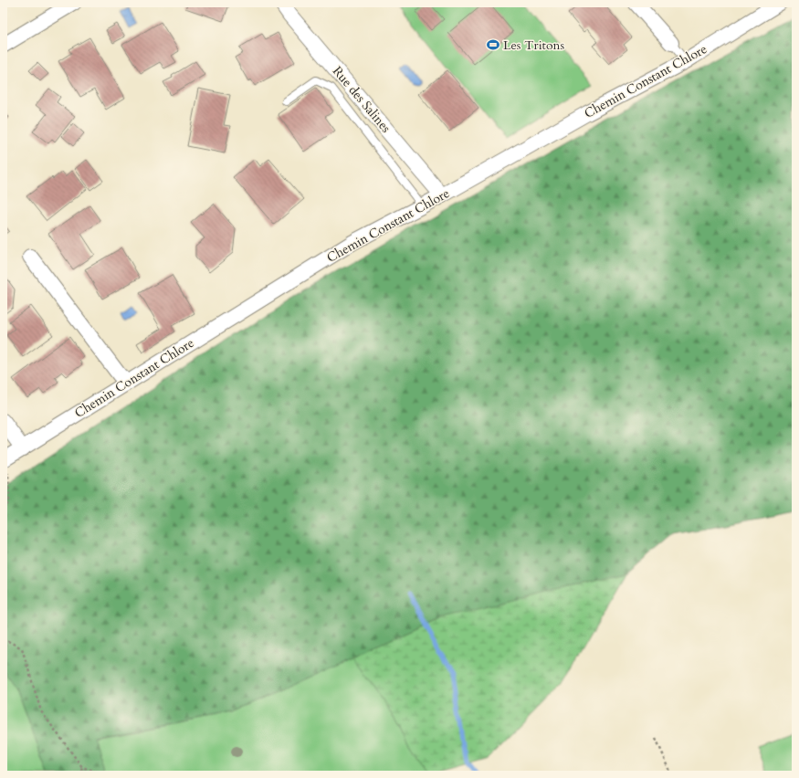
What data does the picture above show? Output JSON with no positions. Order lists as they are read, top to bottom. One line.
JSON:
{"streets":{"street":["Chemin Constant Chlore","Rue des Salines"]},"crossings":[["Chemin Constant Chlore","Rue des Salines"]],"places":{"sports":["Les Tritons"]}}
